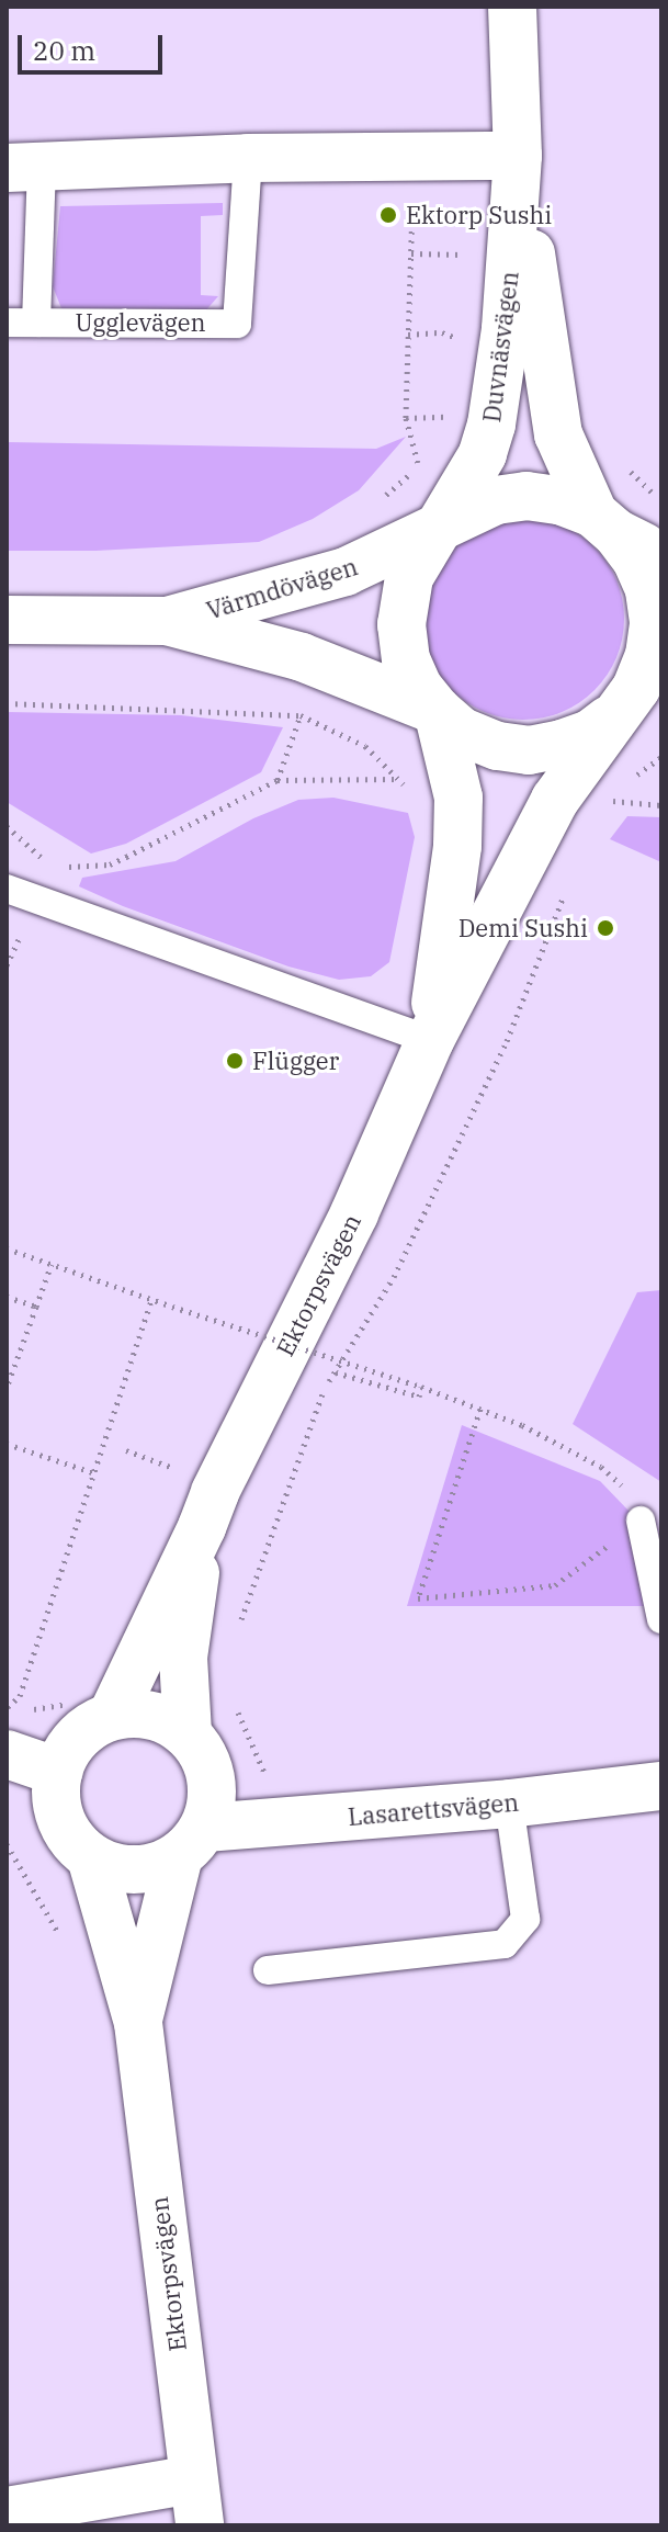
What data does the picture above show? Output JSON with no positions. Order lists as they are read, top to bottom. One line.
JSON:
{"streets":{"street":["Duvnäsvägen","Värmdövägen","Ektorpsvägen","Lasarettsvägen"],"lane":["Ugglevägen"]},"crossings":[["Duvnäsvägen","Värmdövägen"],["Duvnäsvägen","Ektorpsvägen"],["Värmdövägen","Ektorpsvägen"],["Ektorpsvägen","Lasarettsvägen"]],"places":["Ektorp Sushi","Demi Sushi","Flügger"],"scale_bar":"20 m"}
